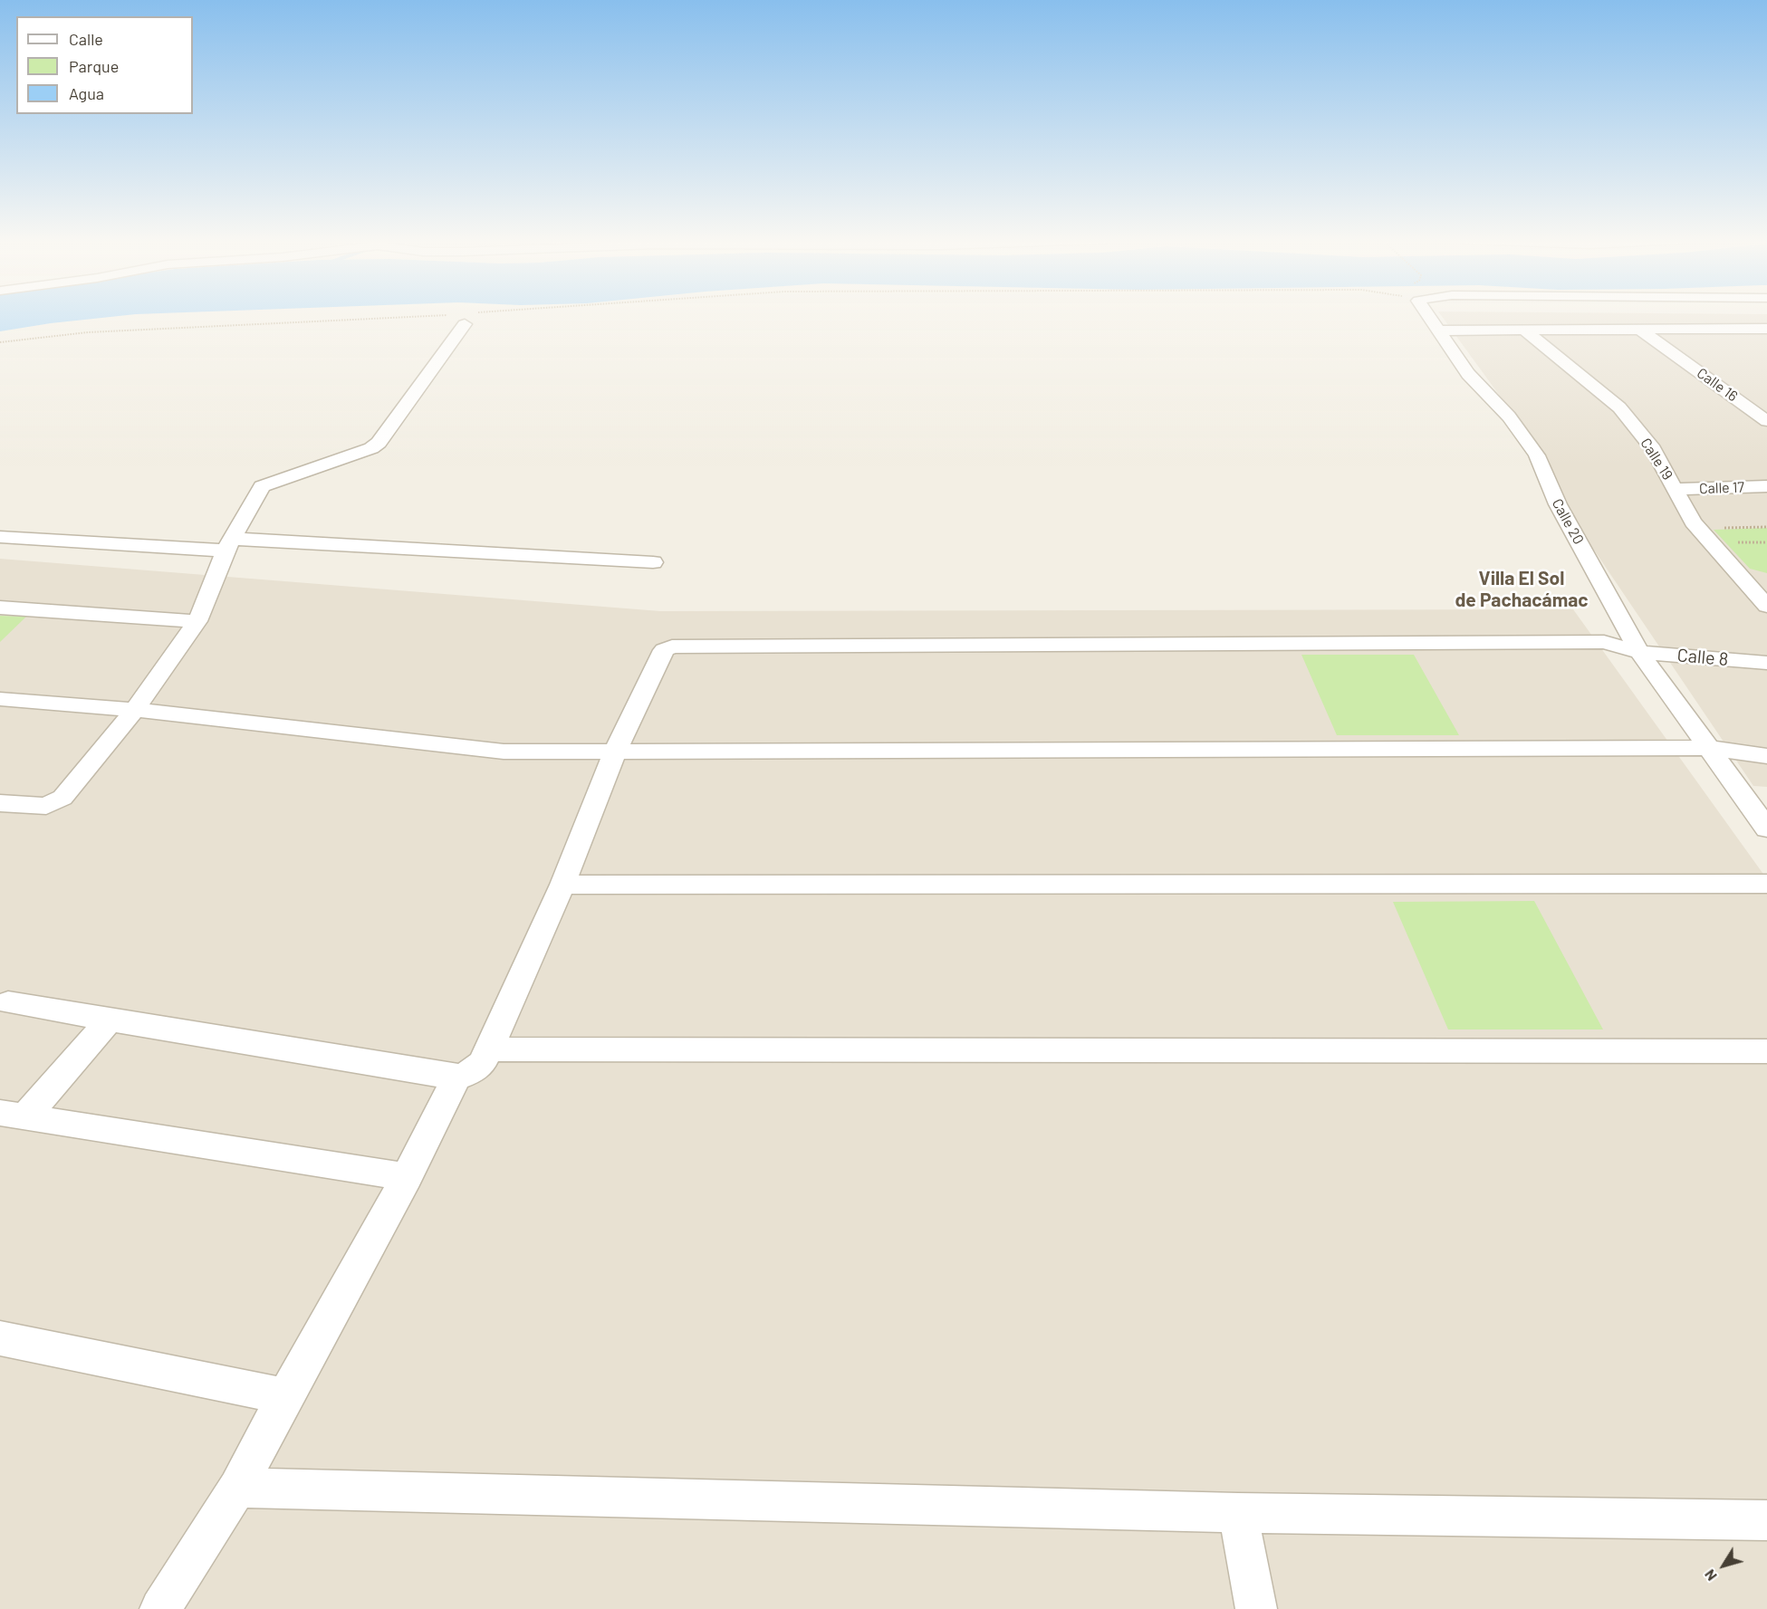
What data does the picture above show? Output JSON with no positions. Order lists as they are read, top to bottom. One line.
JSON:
{"streets":{"street":["Calle 16","Calle 19","Calle 17","Calle 20","Calle 8"]},"crossings":[["Calle 19","Calle 17"],["Calle 20","Calle 8"]],"districts":["Villa El Sol de Pachacámac"],"legend":["Calle","Parque","Agua"],"north":"bottom left"}
